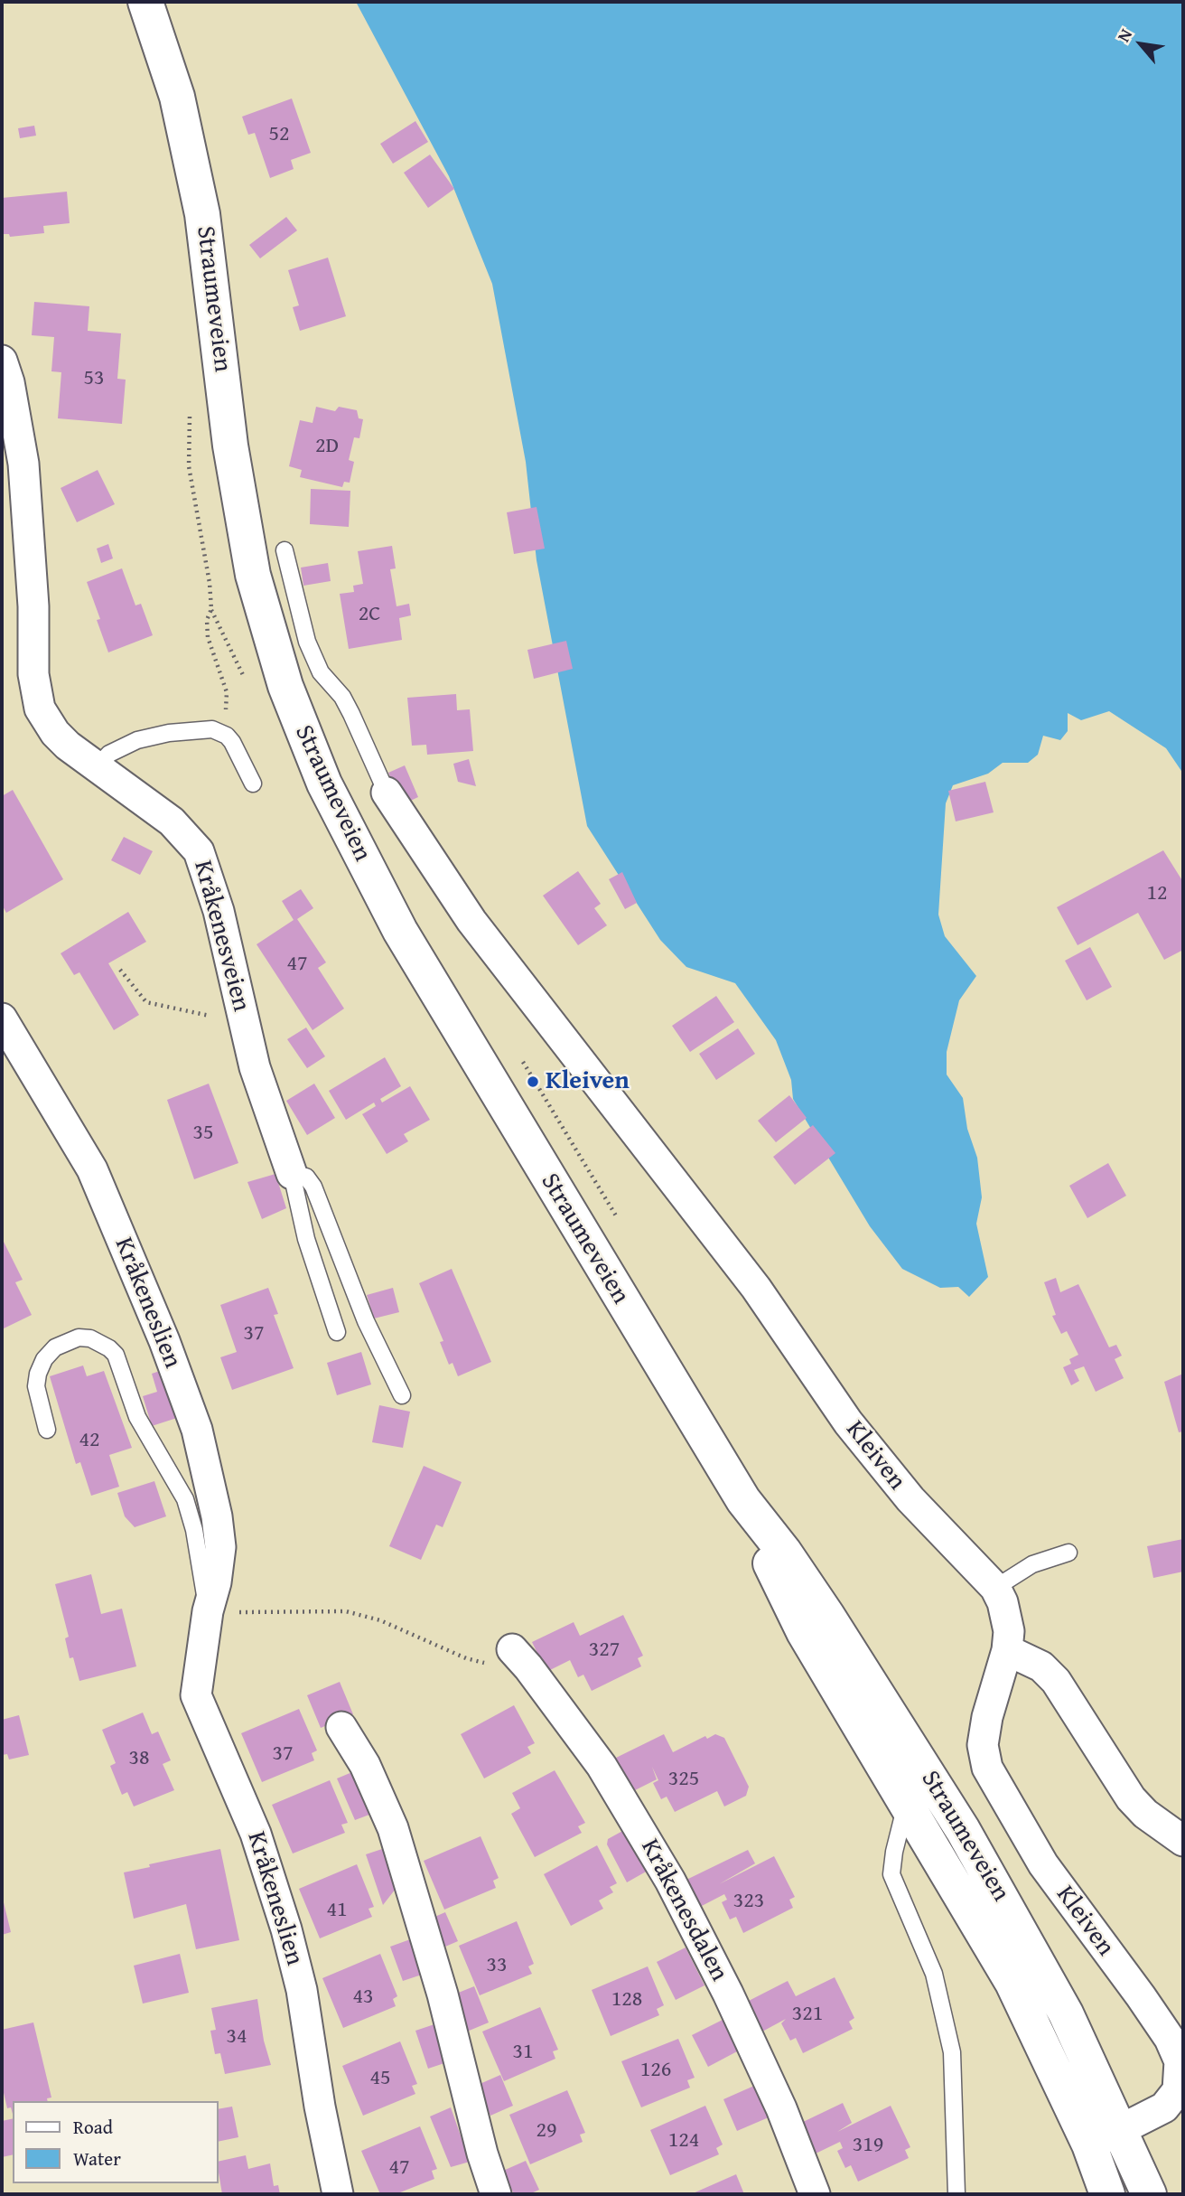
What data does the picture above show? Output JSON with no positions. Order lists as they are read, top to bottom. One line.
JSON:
{"streets":{"main road":["Straumeveien"],"street":["Kråkenesveien","Kråkeneslien","Kleiven","Kråkenesdalen"]},"crossings":[["Straumeveien","Kleiven"]],"places":["Kleiven"],"house_numbers":["52","53","2D","2C","12","47","35","37","42","327","37","38","325","323","41","33","43","128","321","34","31","126","45","29","124","319","47"],"legend":["Road","Water"],"north":"top left"}
